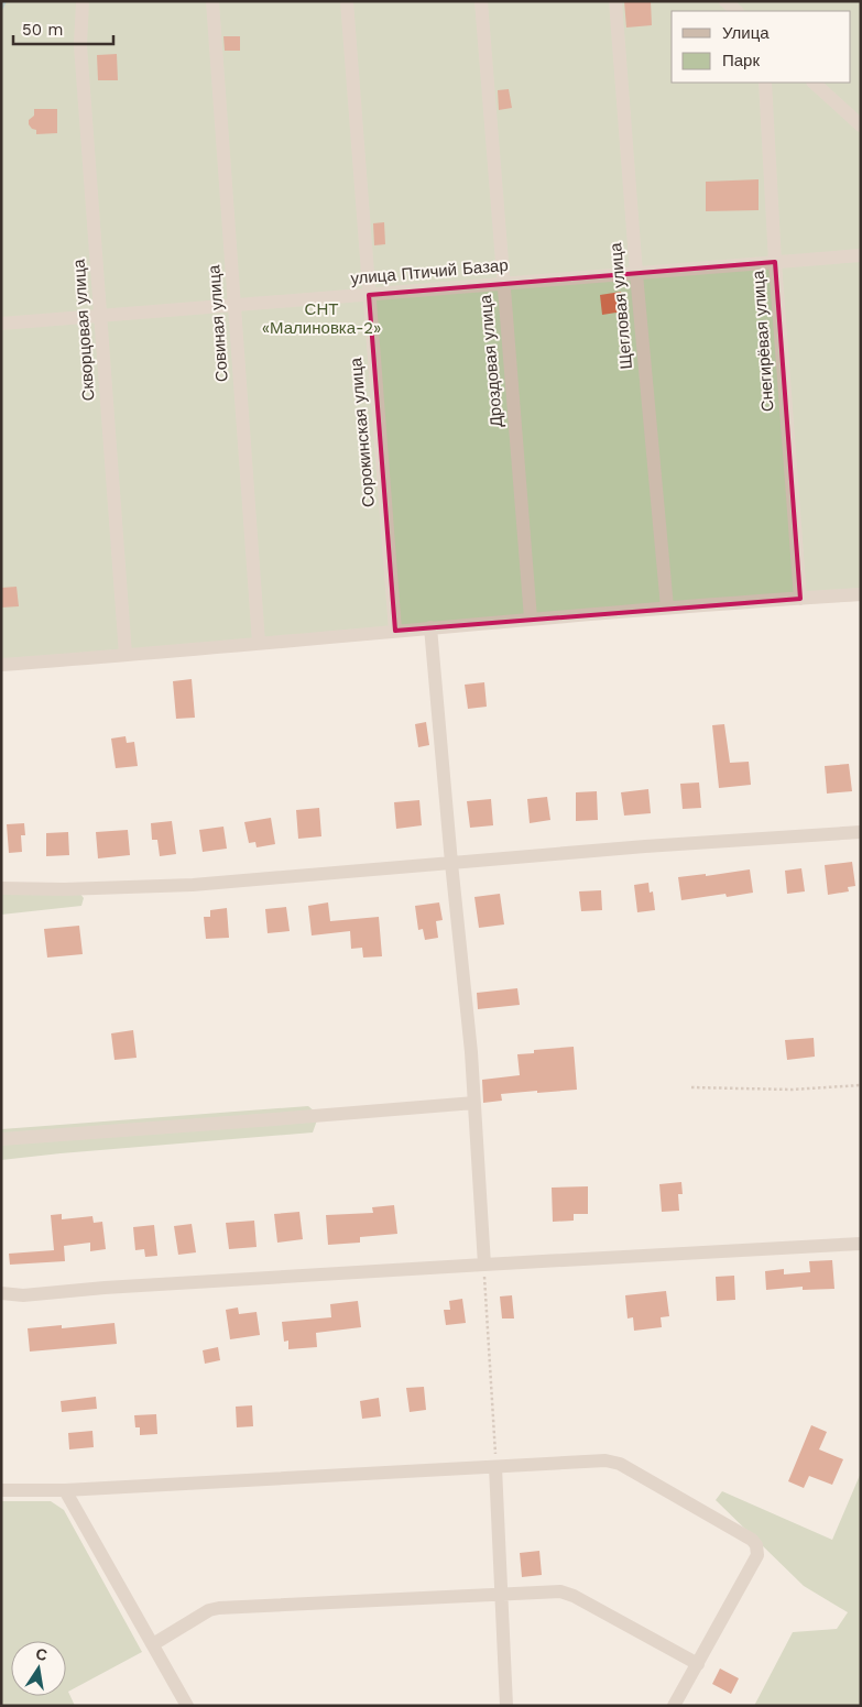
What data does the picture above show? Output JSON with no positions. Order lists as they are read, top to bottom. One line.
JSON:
{"streets":{"street":["улица Птичий Базар","Щегловая улица","Совиная улица","Скворцовая улица","Снегирёвая улица","Дроздовая улица","Сорокинская улица"]},"crossings":[["улица Птичий Базар","Щегловая улица"],["улица Птичий Базар","Совиная улица"],["улица Птичий Базар","Скворцовая улица"],["улица Птичий Базар","Снегирёвая улица"],["улица Птичий Базар","Дроздовая улица"],["улица Птичий Базар","Сорокинская улица"]],"parks":["СНТ «Малиновка-2»"],"legend":["Улица","Парк"],"scale_bar":"50 m","north":"top"}
